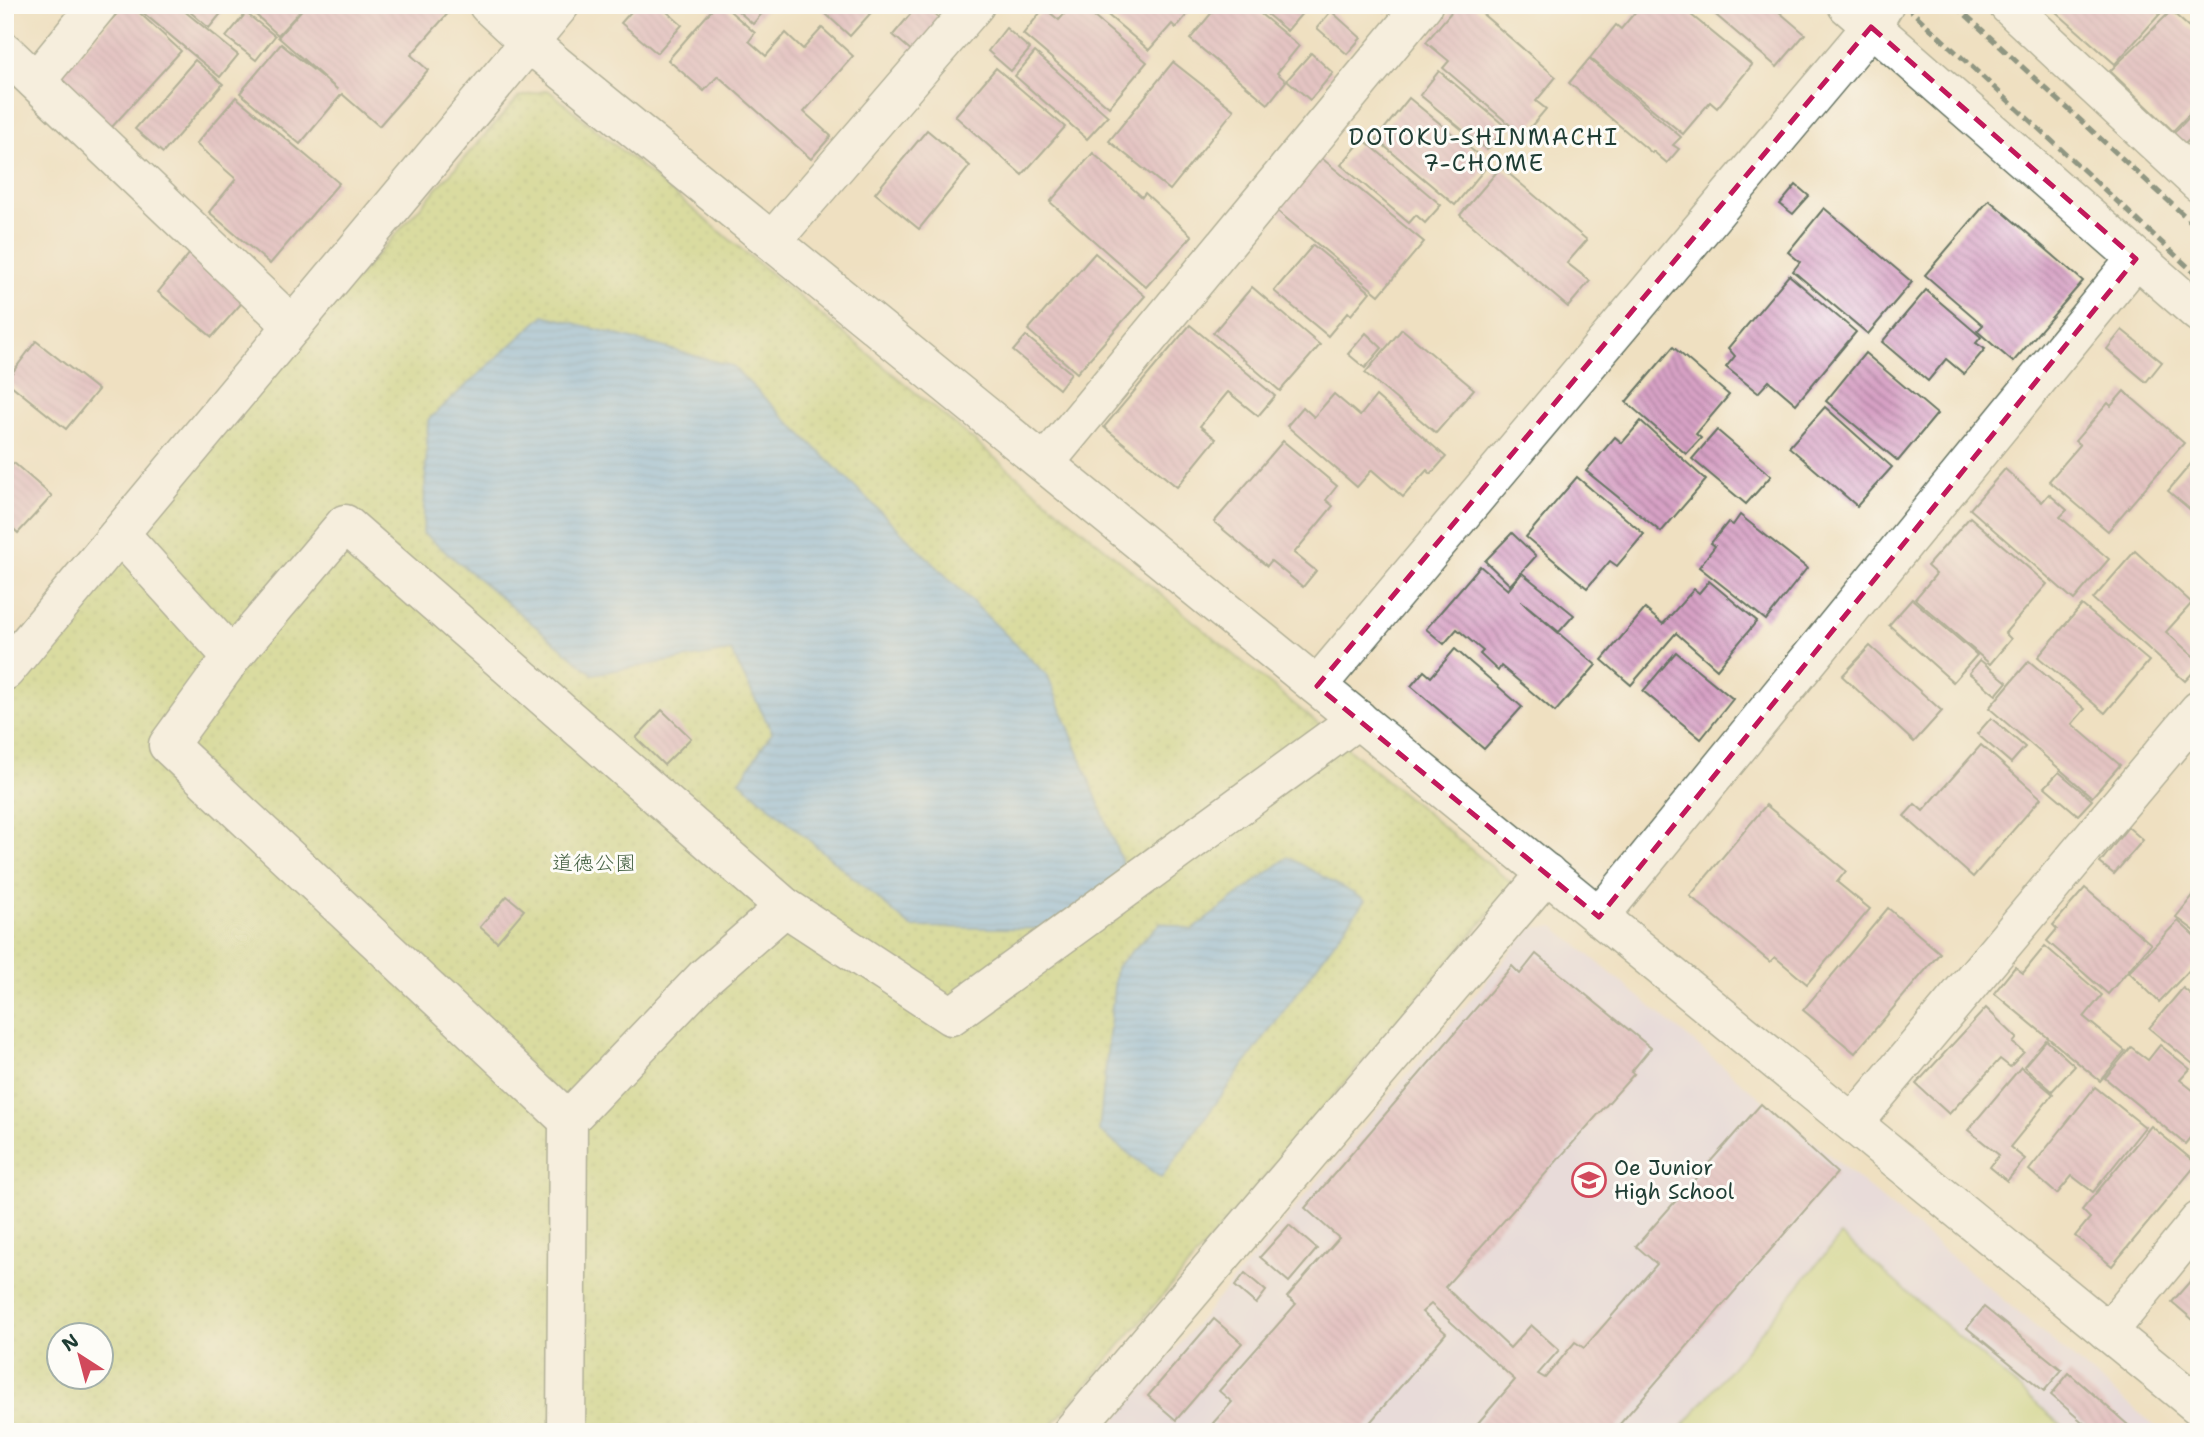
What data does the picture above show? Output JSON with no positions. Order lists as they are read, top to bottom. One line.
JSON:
{"districts":["DOTOKU-SHINMACHI 7-CHOME"],"parks":["道徳公園"],"places":{"school or university":["Oe Junior High School"]},"north":"top left"}
